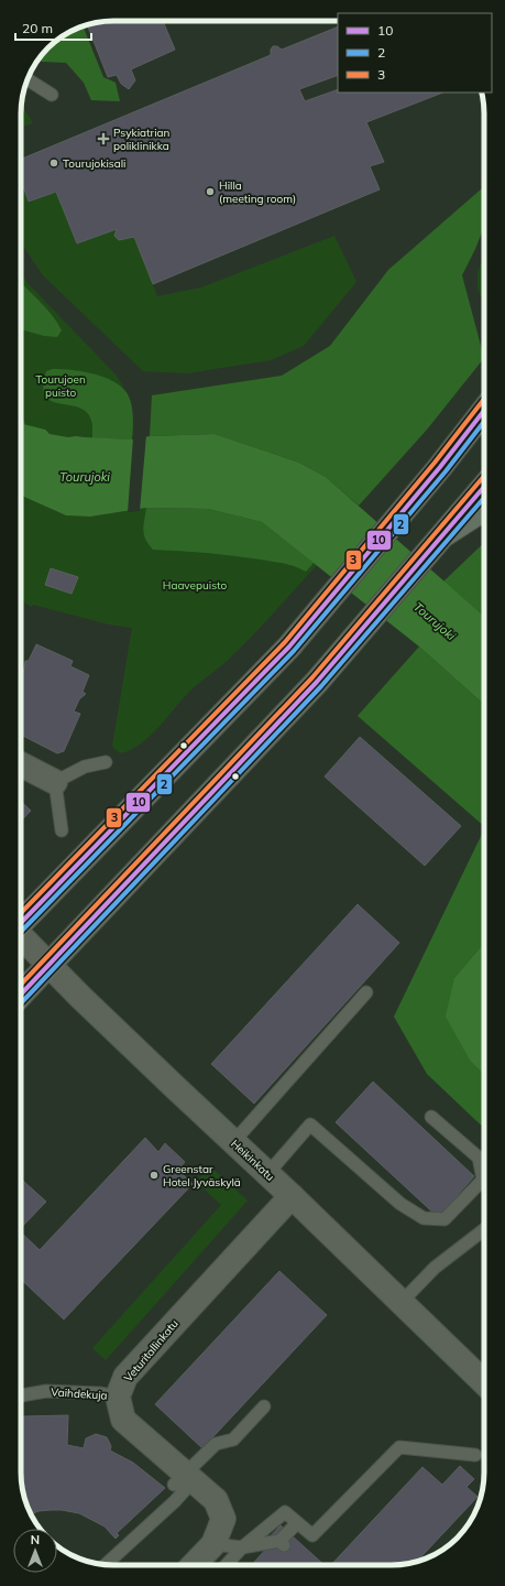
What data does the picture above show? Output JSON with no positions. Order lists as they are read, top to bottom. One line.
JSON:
{"streets":{"street":["Heikinkatu","Veturitallinkatu"],"lane":["Vaihdekuja"]},"crossings":[["Heikinkatu","Veturitallinkatu"],["Veturitallinkatu","Vaihdekuja"]],"water":["Tourujoki"],"parks":["Tourujoen puisto","Haavepuisto"],"places":{"health":["Psykiatrian poliklinikka"],"other":["Tourujokisali","Hilla (meeting room)","Greenstar Hotel Jyväskylä"]},"lines":["transit line 3","transit line 10","transit line 2"],"legend":["10","2","3"],"scale_bar":"20 m","north":"top"}
